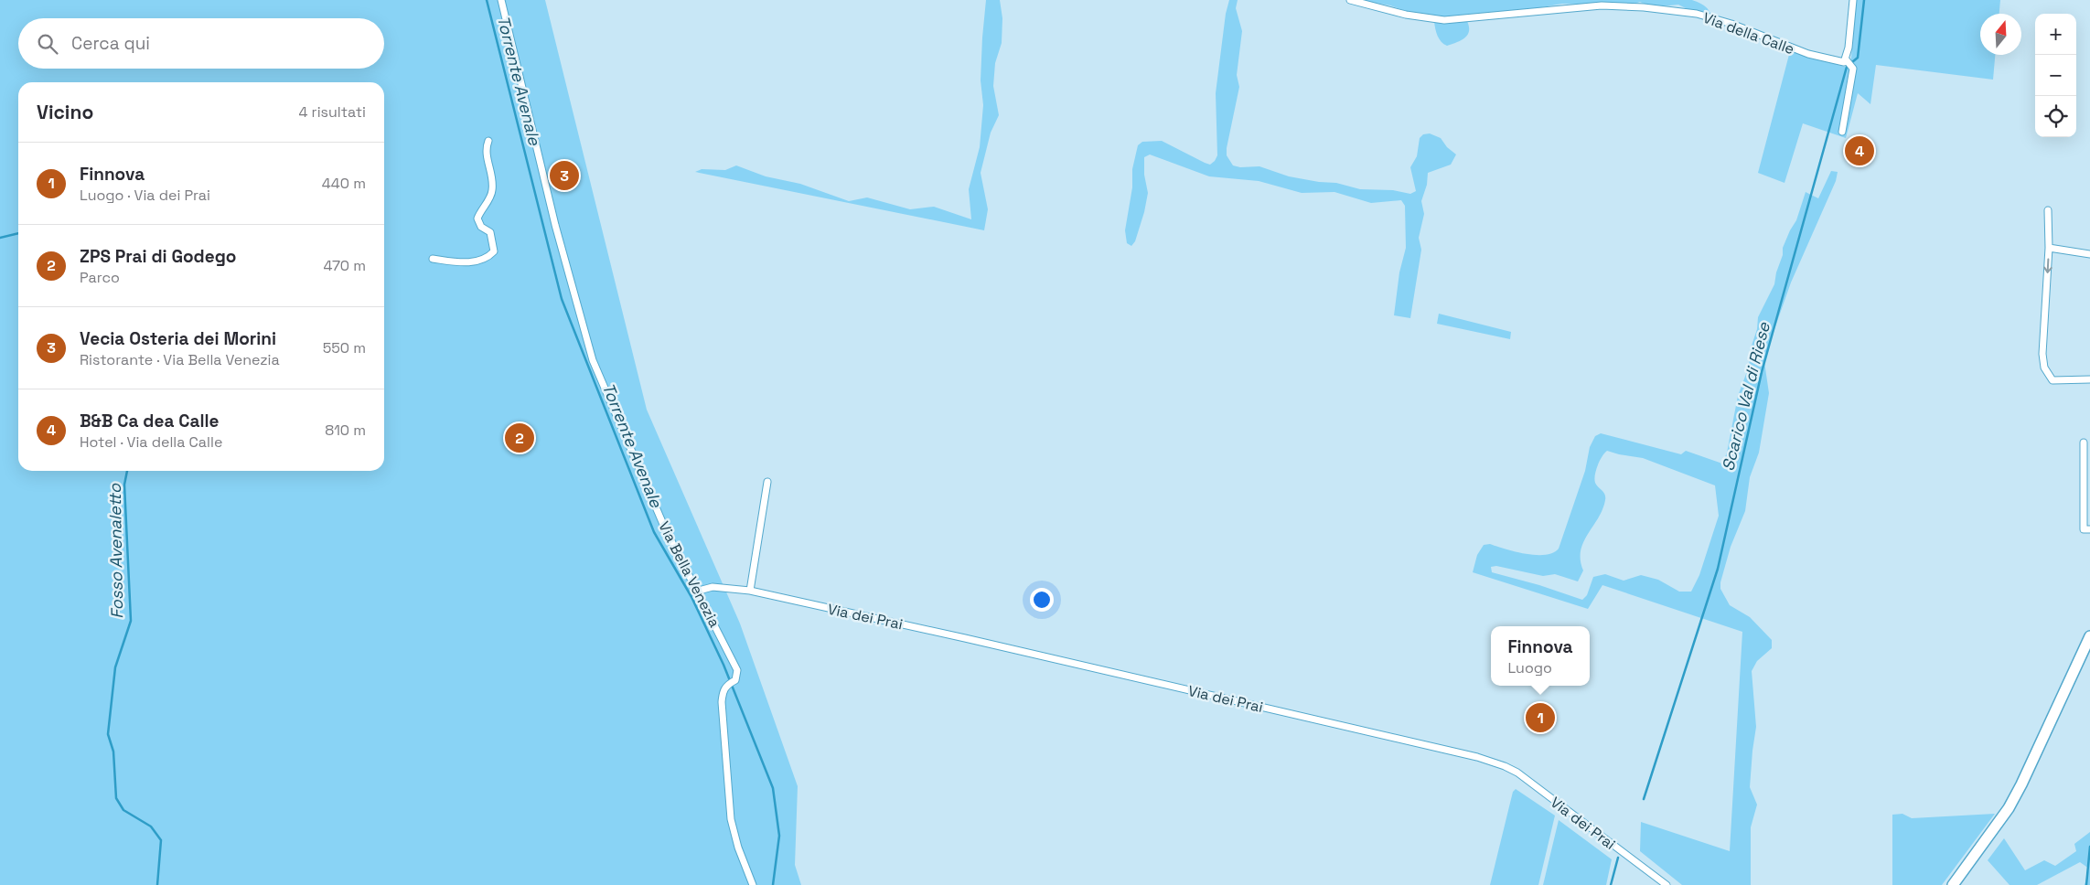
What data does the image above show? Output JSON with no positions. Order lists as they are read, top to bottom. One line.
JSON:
{"streets":{"street":["Via della Calle","Via Bella Venezia","Via dei Prai"]},"crossings":[["Via Bella Venezia","Via dei Prai"]],"water":["Torrente Avenale","Scarico Val di Riese","Fosso Avenaletto"],"north":"top","page":{"map_buttons":["+","−"],"search":"Cerca qui","heading":["Vicino","4 risultati"],"pins":["4","3","2","1"],"list":[{"mark":"1","name":"Finnova","note":"Luogo · Via dei Prai","value":"440 m"},{"mark":"2","name":"ZPS Prai di Godego","note":"Parco","value":"470 m"},{"mark":"3","name":"Vecia Osteria dei Morini","note":"Ristorante · Via Bella Venezia","value":"550 m"},{"mark":"4","name":"B&B Ca dea Calle","note":"Hotel · Via della Calle","value":"810 m"}],"popup":["Finnova","Luogo"]}}
